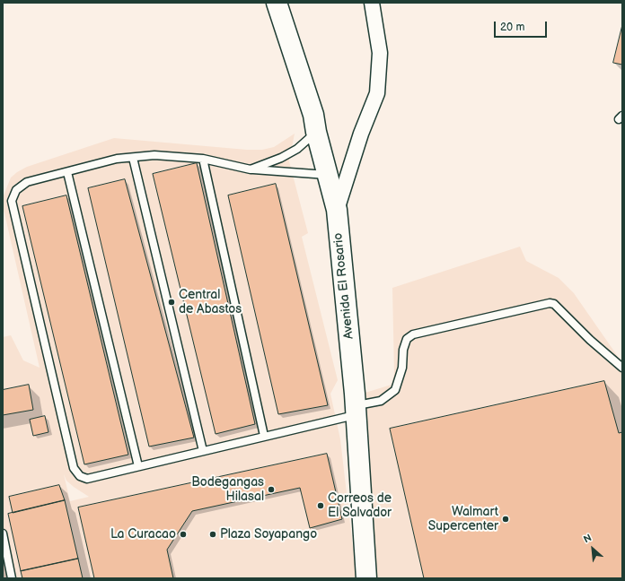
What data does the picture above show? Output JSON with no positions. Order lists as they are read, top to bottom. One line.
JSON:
{"streets":{"street":["Avenida El Rosario"]},"places":["Central de Abastos","Bodegangas Hilasal","Correos de El Salvador","Walmart Supercenter","La Curacao","Plaza Soyapango"],"scale_bar":"20 m","north":"top left"}
